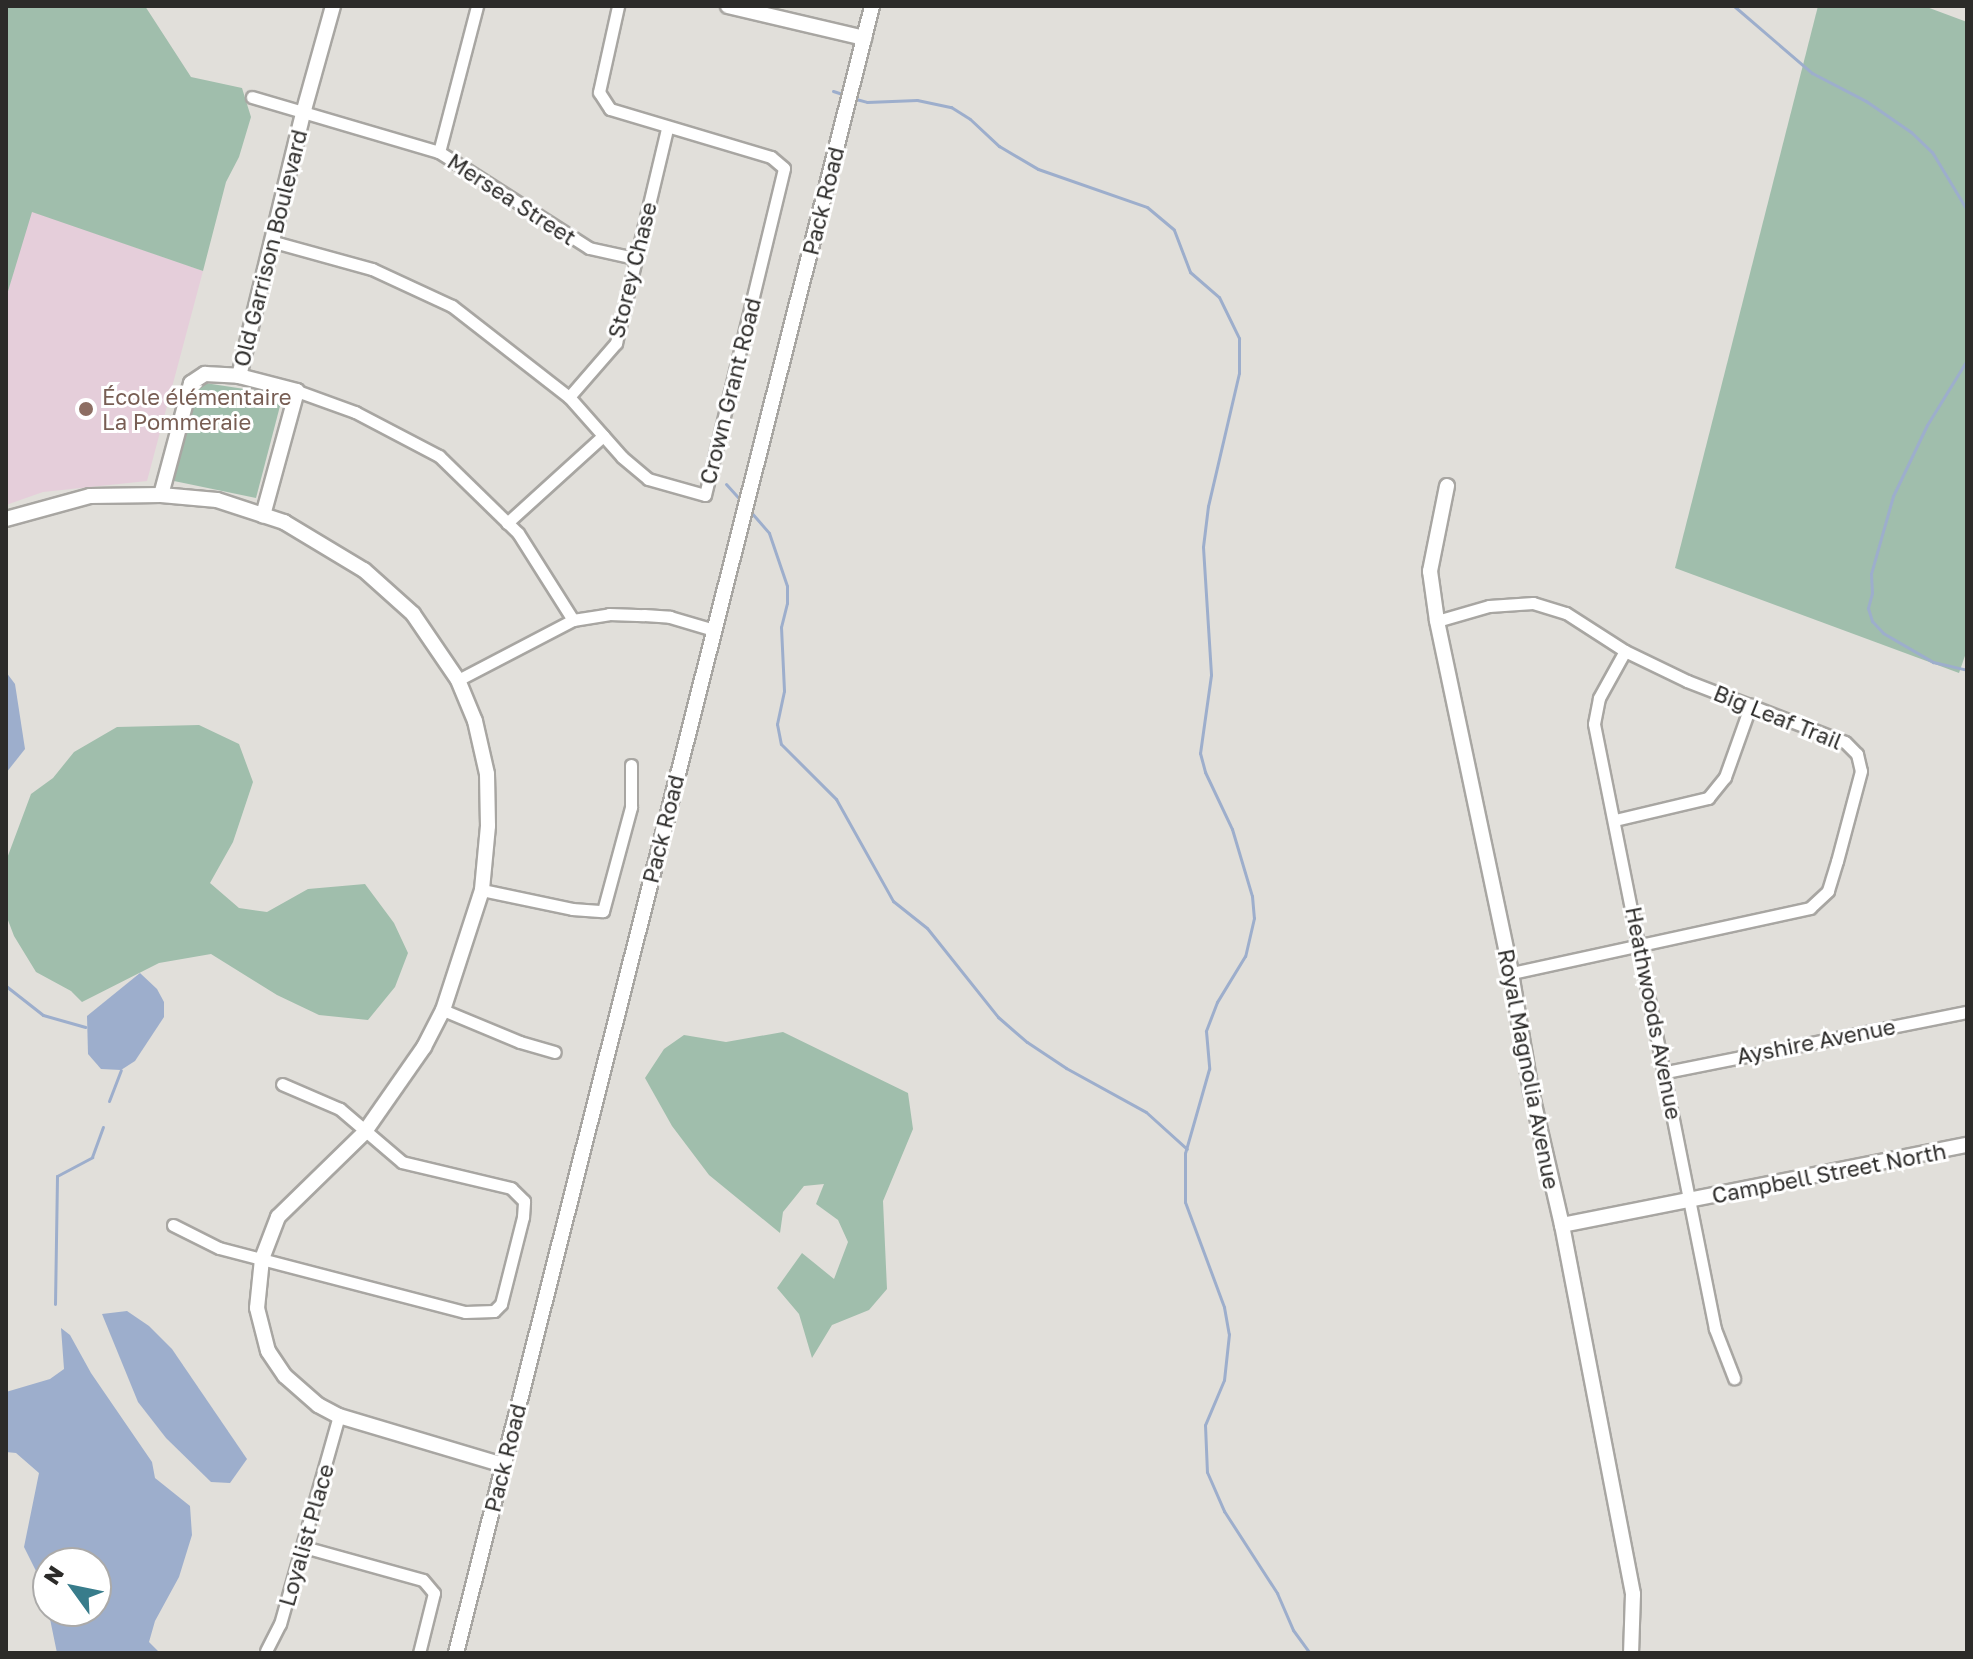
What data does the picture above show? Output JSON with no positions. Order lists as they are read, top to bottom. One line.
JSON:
{"streets":{"street":["Mersea Street","Pack Road","Old Garrison Boulevard","Storey Chase","Crown Grant Road","Big Leaf Trail","Heathwoods Avenue","Ayshire Avenue","Royal Magnolia Avenue","Campbell Street North","Loyalist Place"]},"crossings":[["Mersea Street","Old Garrison Boulevard"],["Mersea Street","Storey Chase"],["Old Garrison Boulevard","Crown Grant Road"],["Storey Chase","Crown Grant Road"],["Big Leaf Trail","Heathwoods Avenue"],["Big Leaf Trail","Royal Magnolia Avenue"],["Heathwoods Avenue","Ayshire Avenue"],["Heathwoods Avenue","Campbell Street North"],["Royal Magnolia Avenue","Campbell Street North"]],"places":["École élémentaire La Pommeraie"],"north":"top left"}
